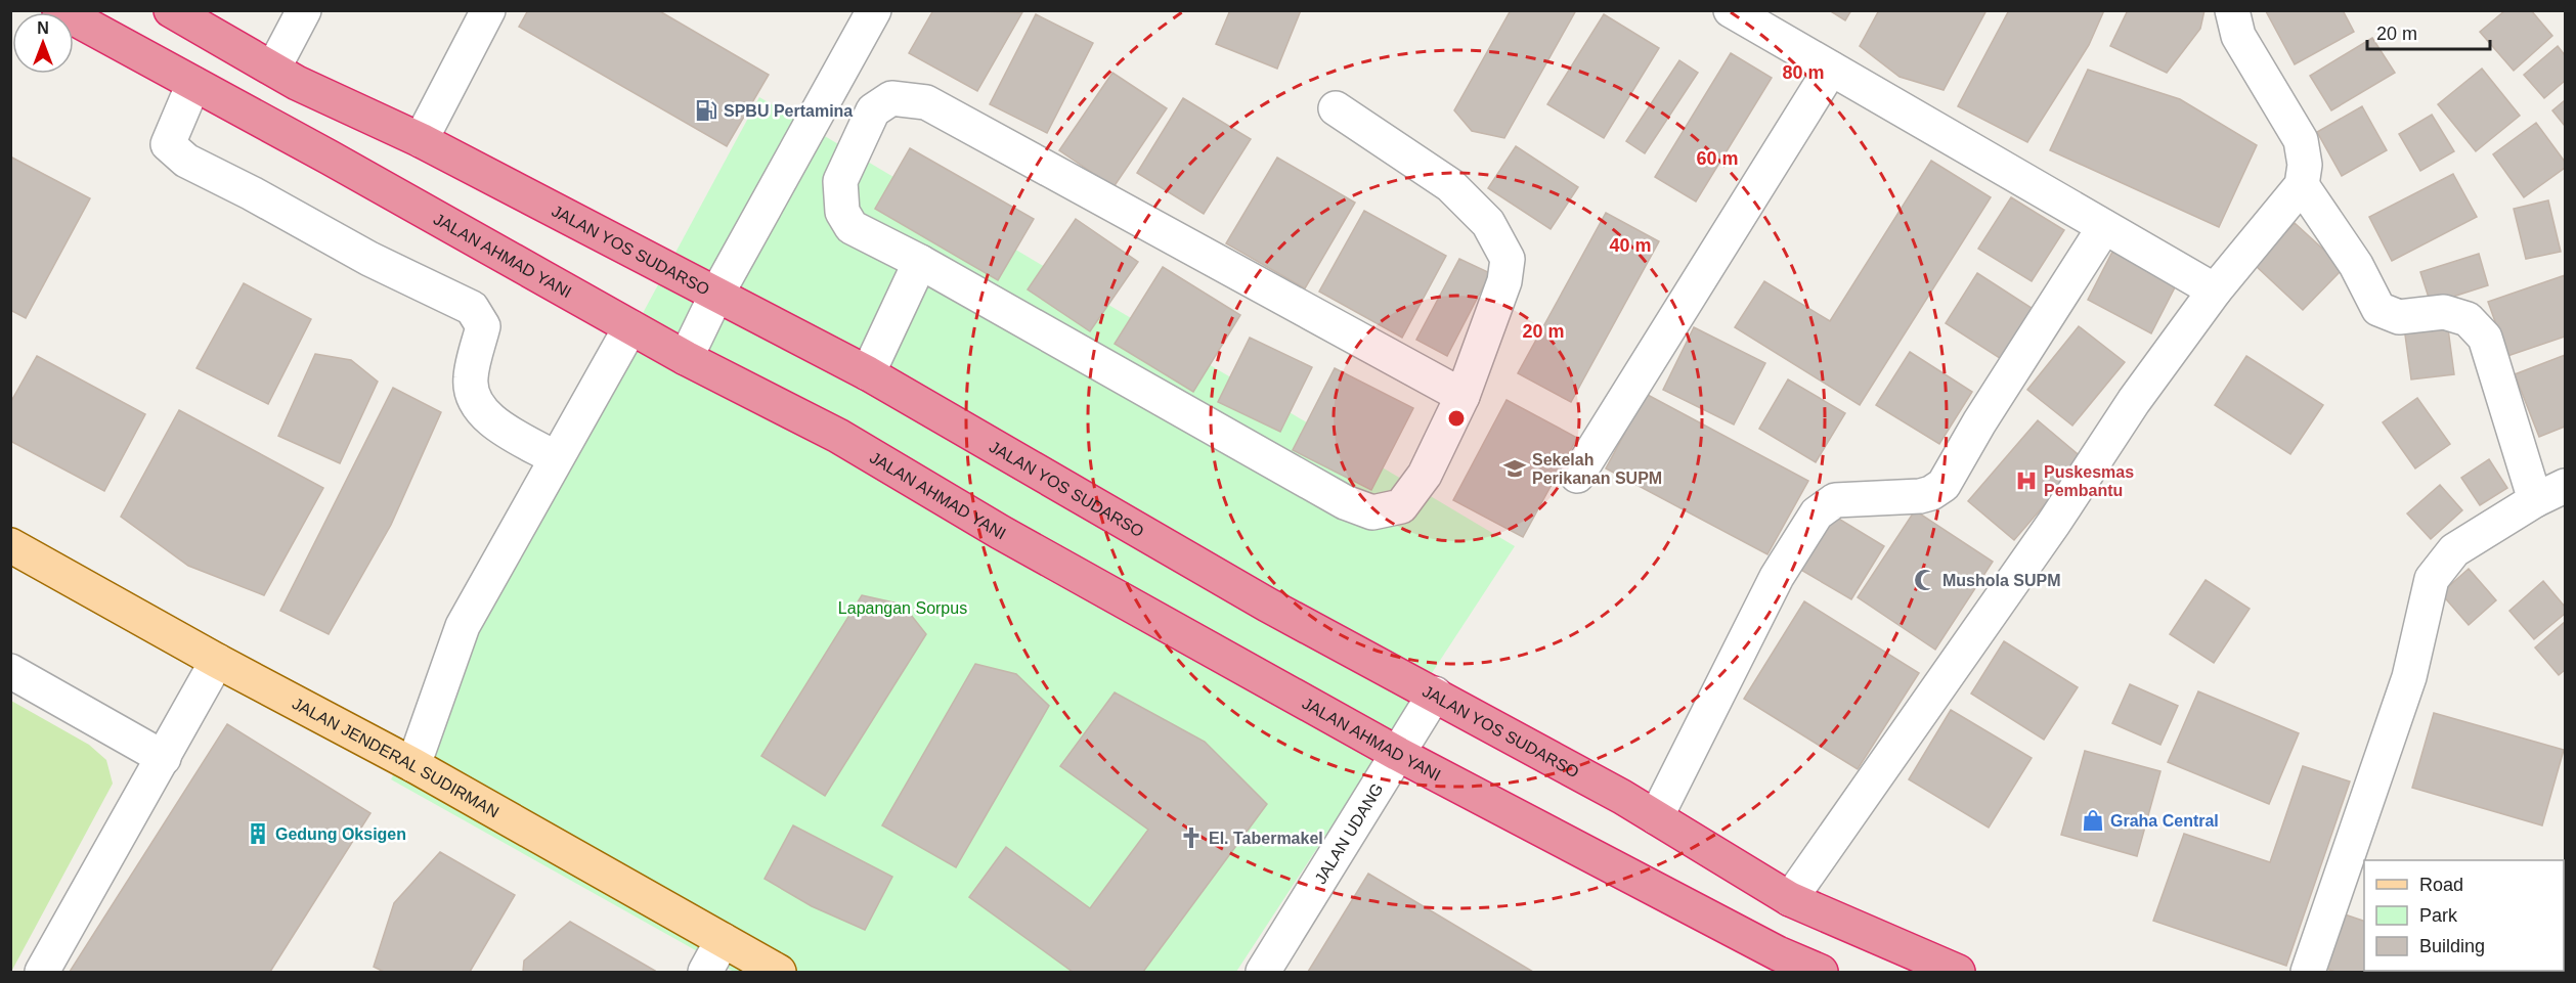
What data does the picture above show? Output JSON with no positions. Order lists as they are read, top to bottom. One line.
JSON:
{"streets":{"highway":["JALAN YOS SUDARSO","JALAN AHMAD YANI"],"main road":["JALAN JENDERAL SUDIRMAN"],"street":["JALAN UDANG"]},"crossings":[["JALAN YOS SUDARSO","JALAN UDANG"],["JALAN AHMAD YANI","JALAN UDANG"]],"parks":["Lapangan Sorpus"],"places":{"fuel station":["SPBU Pertamina"],"school or university":["Sekelah Perikanan SUPM"],"hospital":["Puskesmas Pembantu"],"mosque":["Mushola SUPM"],"shop":["Graha Central"],"building":["Gedung Oksigen"],"church":["El. Tabermakel"]},"legend":["Road","Park","Building"],"scale_bar":"20 m","north":"top","rings":["80 m","60 m","40 m","20 m"]}
